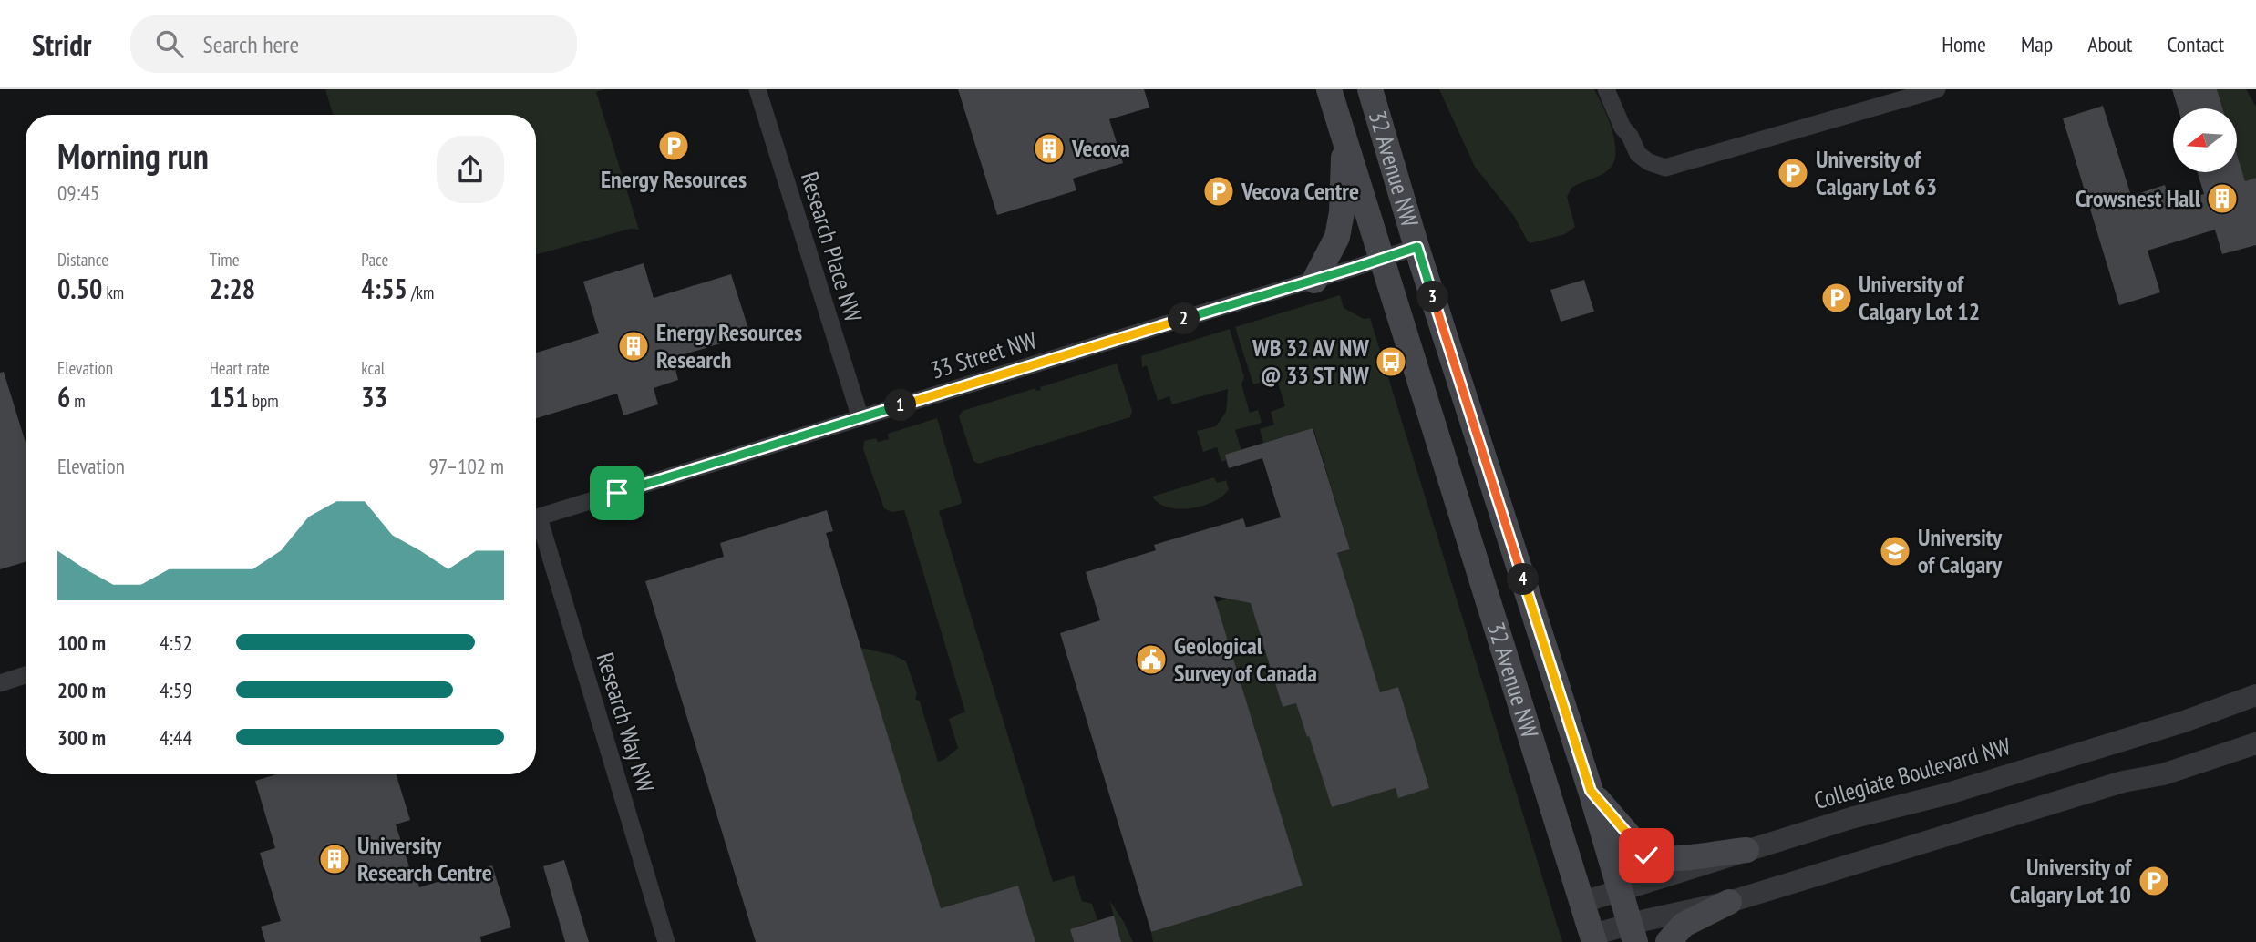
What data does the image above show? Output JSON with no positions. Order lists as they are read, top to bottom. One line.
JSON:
{"streets":{"main road":["32 Avenue NW"],"street":["Research Place NW","33 Street NW","Research Way NW","Collegiate Boulevard NW"]},"crossings":[["32 Avenue NW","33 Street NW"],["32 Avenue NW","Collegiate Boulevard NW"],["Research Place NW","33 Street NW"]],"places":{"parking":["Energy Resources","University of Calgary Lot 63","Vecova Centre","University of Calgary Lot 12","University of Calgary Lot 10"],"building":["Vecova","Crowsnest Hall","Energy Resources Research","University Research Centre"],"bus stop":["WB 32 AV NW @ 33 ST NW"],"school or university":["University of Calgary"],"public building":["Geological Survey of Canada"]},"north":"left","page":{"header":"Stridr","search":"Search here","nav":["Home","Map","About","Contact"],"heading":["Morning run","09:45"],"stats":[["Distance","0.50 km"],["Time","2:28"],["Pace","4:55 /km"],["Elevation","6 m"],["Heart rate","151 bpm"],["kcal","33"]],"pins":["3","2","1","4"],"chart":["Elevation","97–102 m"],"list":[{"name":"100 m","note":"4:52"},{"name":"200 m","note":"4:59"},{"name":"300 m","note":"4:44"}]}}
